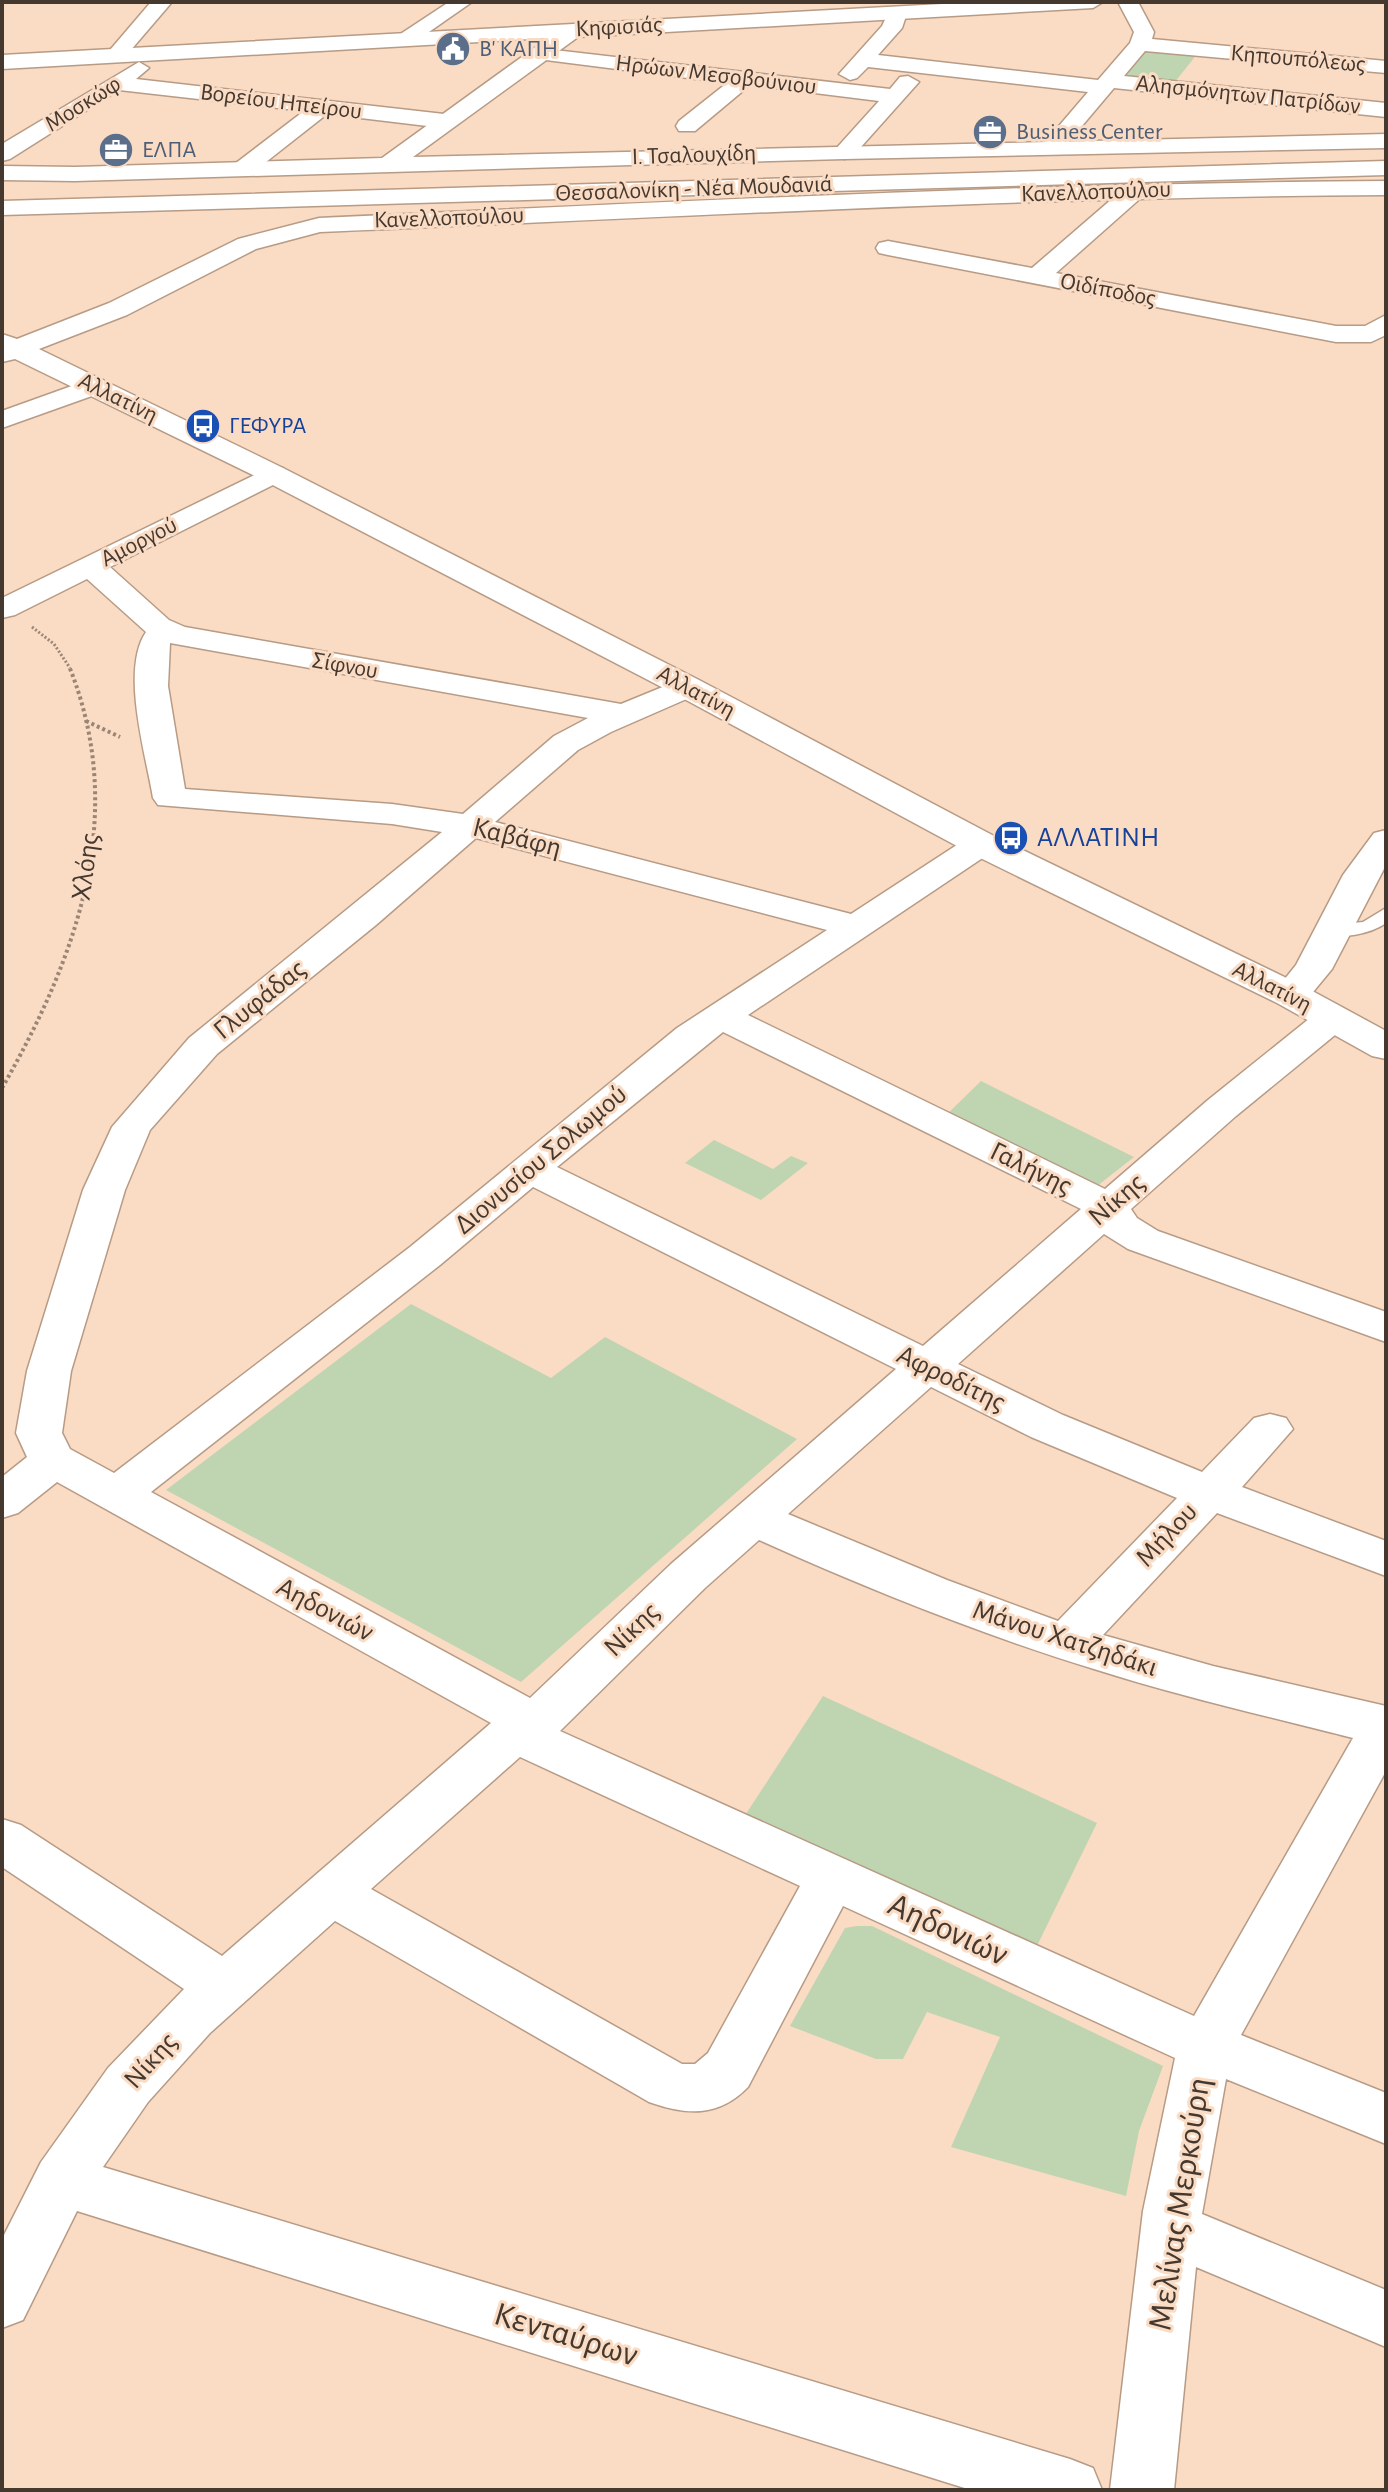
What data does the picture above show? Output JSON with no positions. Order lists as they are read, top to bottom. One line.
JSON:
{"streets":{"main road":["Κηφισιάς","Ι. Τσαλουχίδη","Θεσσαλονίκη - Νέα Μουδανιά","Κανελλοπούλου","Αλλατίνη"],"street":["Κηπουπόλεως","Ηρώων Μεσοβούνιου","Αλησμόνητων Πατρίδων","Βορείου Ηπείρου","Μοσκώφ","Οιδίποδος","Αμοργού","Σίφνου","Καβάφη","Γλυφάδας","Διονυσίου Σολωμού","Γαλήνης","Νίκης","Αφροδίτης","Μήλου","Αηδονιών","Μάνου Χατζηδάκι","Μελίνας Μερκούρη","Κενταύρων"],"path":["Χλόης"]},"crossings":[["Κηφισιάς","Μοσκώφ"],["Κηπουπόλεως","Αλησμόνητων Πατρίδων"],["Βορείου Ηπείρου","Μοσκώφ"],["Ι. Τσαλουχίδη","Θεσσαλονίκη - Νέα Μουδανιά"],["Θεσσαλονίκη - Νέα Μουδανιά","Κανελλοπούλου"],["Κανελλοπούλου","Αλλατίνη"],["Αλλατίνη","Αμοργού"],["Αλλατίνη","Γλυφάδας"],["Αλλατίνη","Διονυσίου Σολωμού"],["Αλλατίνη","Νίκης"],["Αμοργού","Σίφνου"],["Σίφνου","Καβάφη"],["Σίφνου","Γλυφάδας"],["Καβάφη","Γλυφάδας"],["Καβάφη","Διονυσίου Σολωμού"],["Γλυφάδας","Αηδονιών"],["Διονυσίου Σολωμού","Γαλήνης"],["Διονυσίου Σολωμού","Αφροδίτης"],["Διονυσίου Σολωμού","Αηδονιών"],["Γαλήνης","Νίκης"],["Νίκης","Αφροδίτης"],["Νίκης","Αηδονιών"],["Νίκης","Μάνου Χατζηδάκι"],["Νίκης","Κενταύρων"],["Αφροδίτης","Μήλου"],["Μήλου","Μάνου Χατζηδάκι"],["Αηδονιών","Μελίνας Μερκούρη"],["Μάνου Χατζηδάκι","Μελίνας Μερκούρη"]],"places":{"public building":["Β' ΚΑΠΗ"],"office":["Business Center","ΕΛΠΑ"],"bus stop":["ΓΕΦΥΡΑ","ΑΛΛΑΤΙΝΗ"]}}
